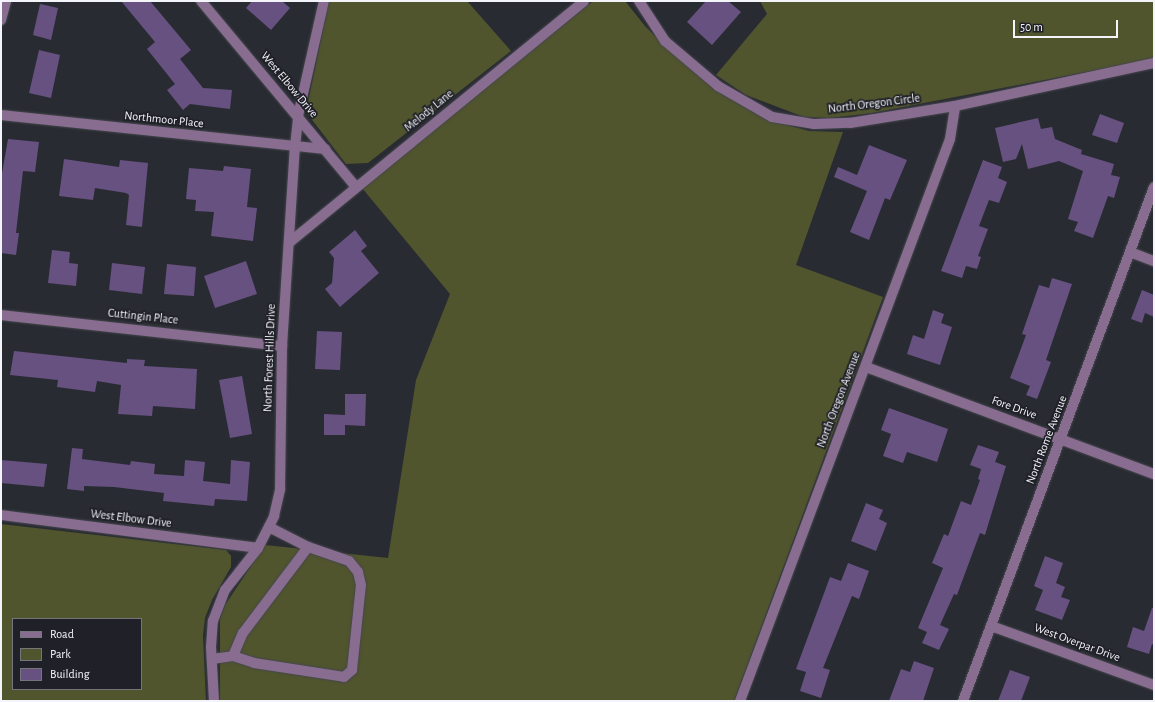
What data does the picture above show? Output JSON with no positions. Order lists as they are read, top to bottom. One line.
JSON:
{"streets":{"street":["West Elbow Drive","North Oregon Circle","Melody Lane","Northmoor Place","Cuttingin Place","North Forest Hills Drive","North Oregon Avenue","Fore Drive","North Rome Avenue","West Overpar Drive"]},"crossings":[["West Elbow Drive","Melody Lane"],["West Elbow Drive","Northmoor Place"],["West Elbow Drive","North Forest Hills Drive"],["North Oregon Circle","North Oregon Avenue"],["Melody Lane","North Forest Hills Drive"],["Northmoor Place","North Forest Hills Drive"],["Cuttingin Place","North Forest Hills Drive"],["North Oregon Avenue","Fore Drive"],["Fore Drive","North Rome Avenue"],["North Rome Avenue","West Overpar Drive"]],"legend":["Road","Park","Building"],"scale_bar":"50 m"}
